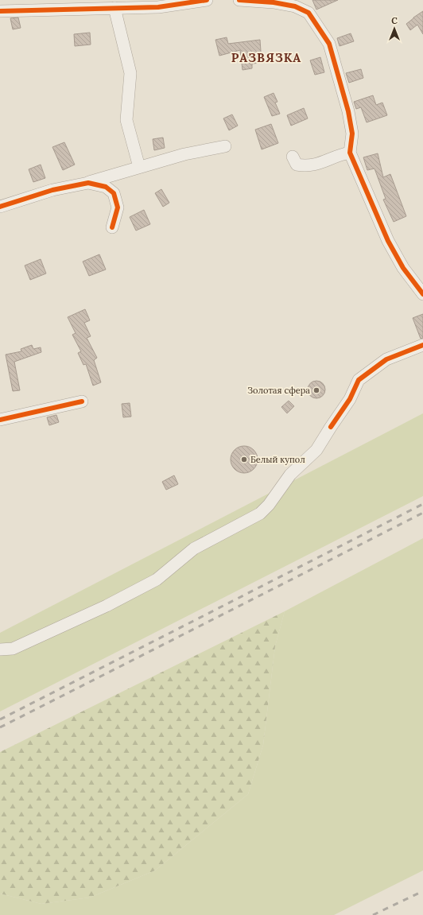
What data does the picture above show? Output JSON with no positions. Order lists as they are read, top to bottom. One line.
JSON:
{"districts":["РАЗВЯЗКА"],"places":["Золотая сфера","Белый купол"],"north":"top"}
